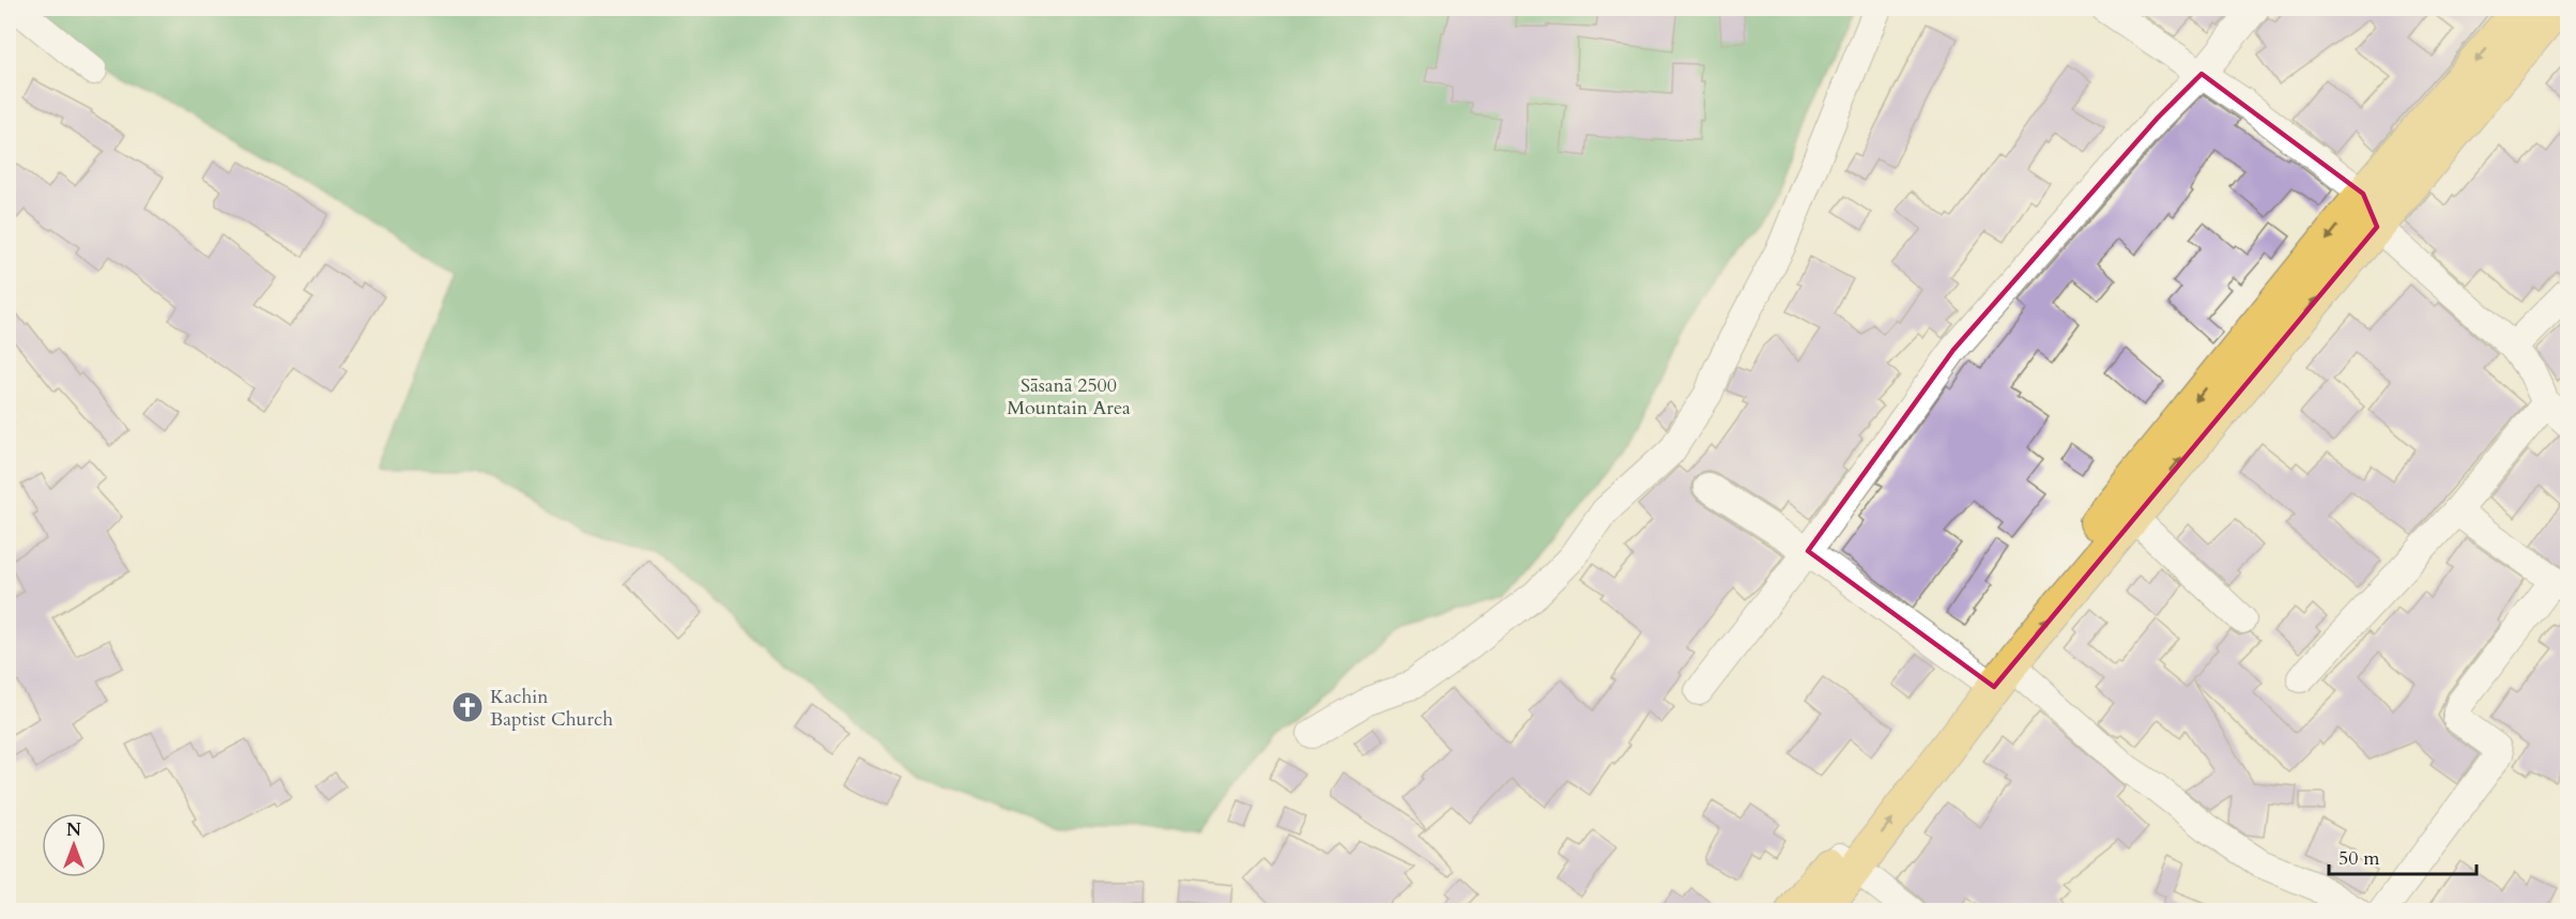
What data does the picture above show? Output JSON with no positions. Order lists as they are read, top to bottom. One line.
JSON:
{"parks":["Sāsanā 2500 Mountain Area"],"places":{"church":["Kachin Baptist Church"]},"scale_bar":"50 m","north":"top"}
